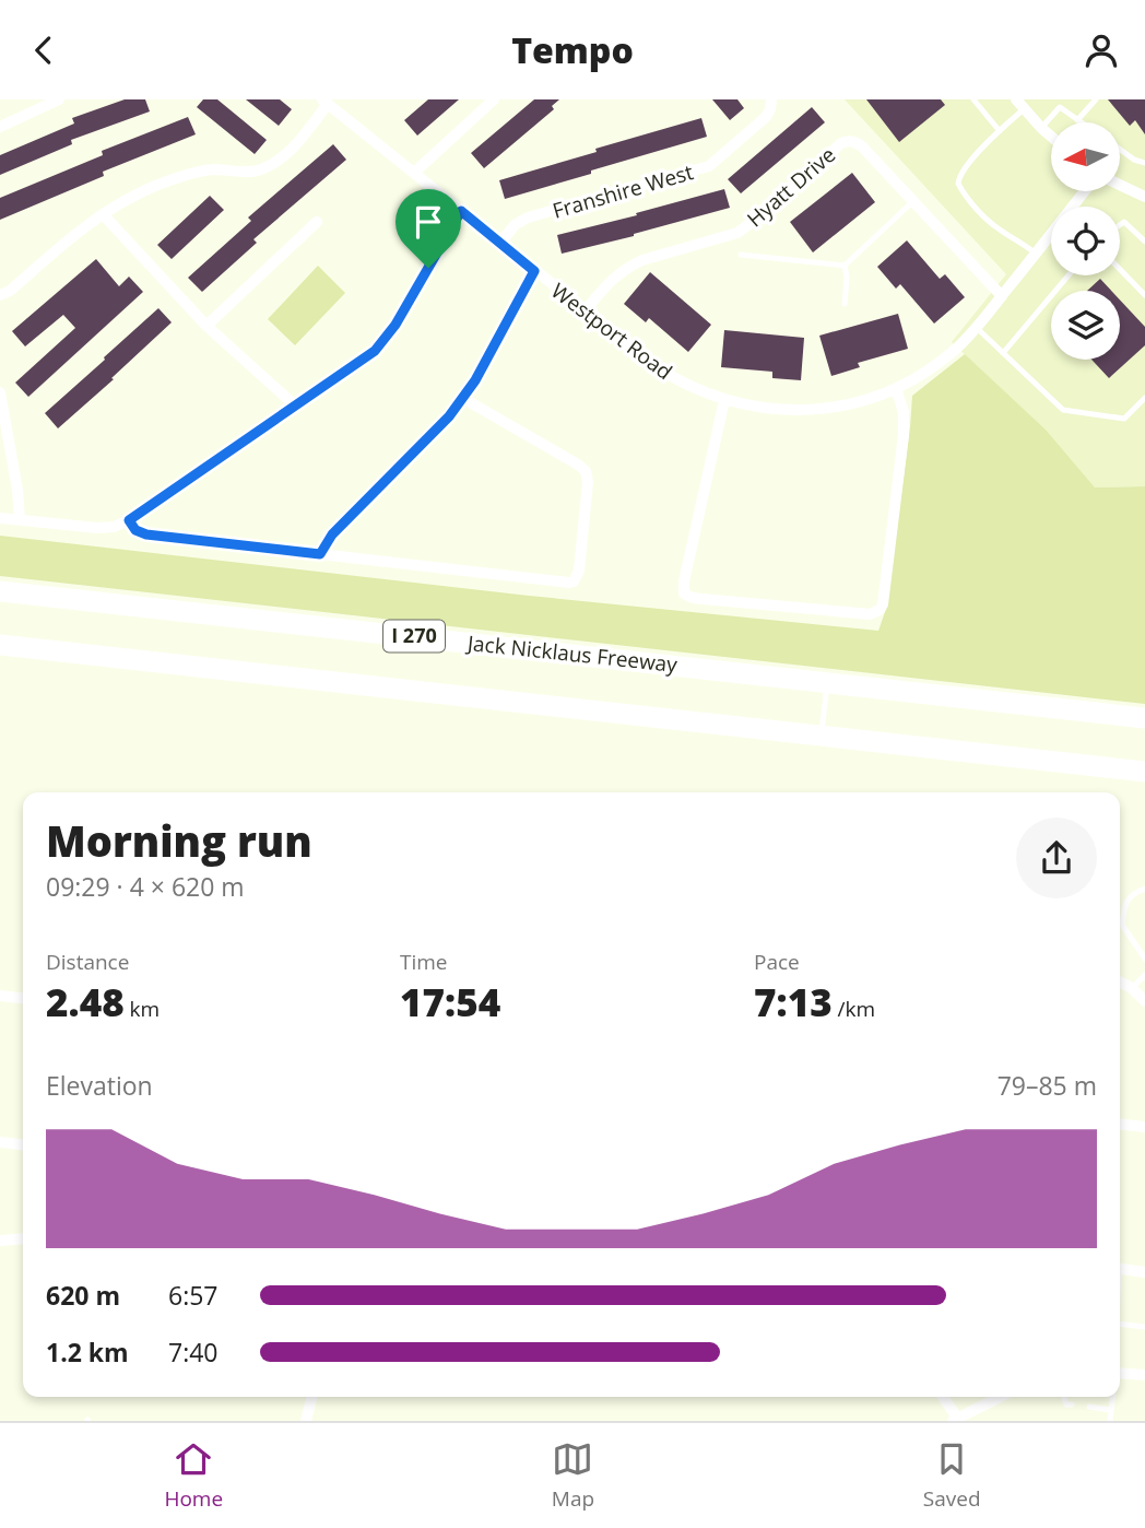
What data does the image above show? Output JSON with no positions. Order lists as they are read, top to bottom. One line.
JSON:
{"streets":{"highway":["I 270","Jack Nicklaus Freeway"],"street":["Hyatt Drive","Franshire West","Westport Road"]},"crossings":[["Hyatt Drive","Westport Road"],["Franshire West","Westport Road"]],"north":"left","page":{"header":"Tempo","heading":["Morning run","09:29 · 4 × 620 m"],"stats":[["Distance","2.48 km"],["Time","17:54"],["Pace","7:13 /km"]],"chart":["Elevation","79–85 m"],"list":[{"name":"620 m","note":"6:57"},{"name":"1.2 km","note":"7:40"}],"tabs":["Home","Map","Saved"]}}
